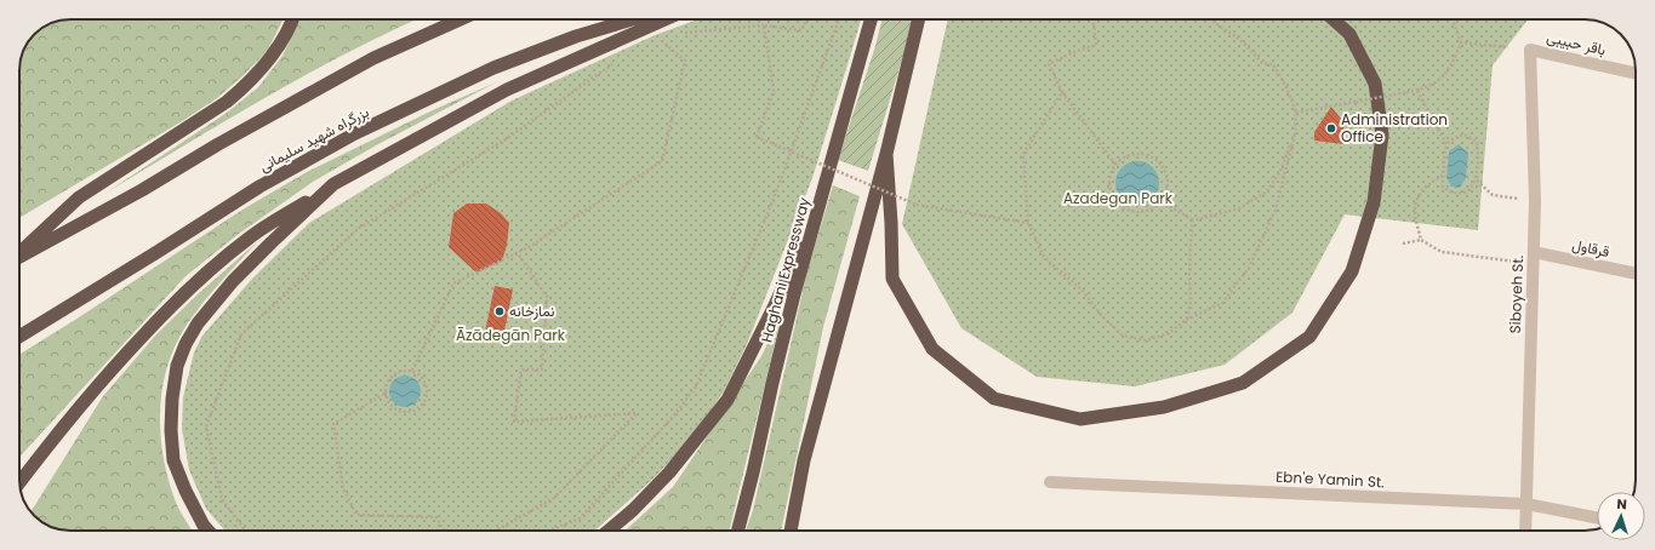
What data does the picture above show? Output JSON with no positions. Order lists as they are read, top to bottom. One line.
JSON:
{"streets":{"highway":["بزرگراه شهید سلیمانی","Haghani Expressway"],"street":["باقر حبیبی","قرقاول","Siboyeh St.","Ebn'e Yamin St."]},"crossings":[["باقر حبیبی","Siboyeh St."],["قرقاول","Siboyeh St."],["Siboyeh St.","Ebn'e Yamin St."]],"parks":["Azadegan Park","Āzādegān Park"],"places":["Administration Office","نمازخانه"],"north":"top"}
